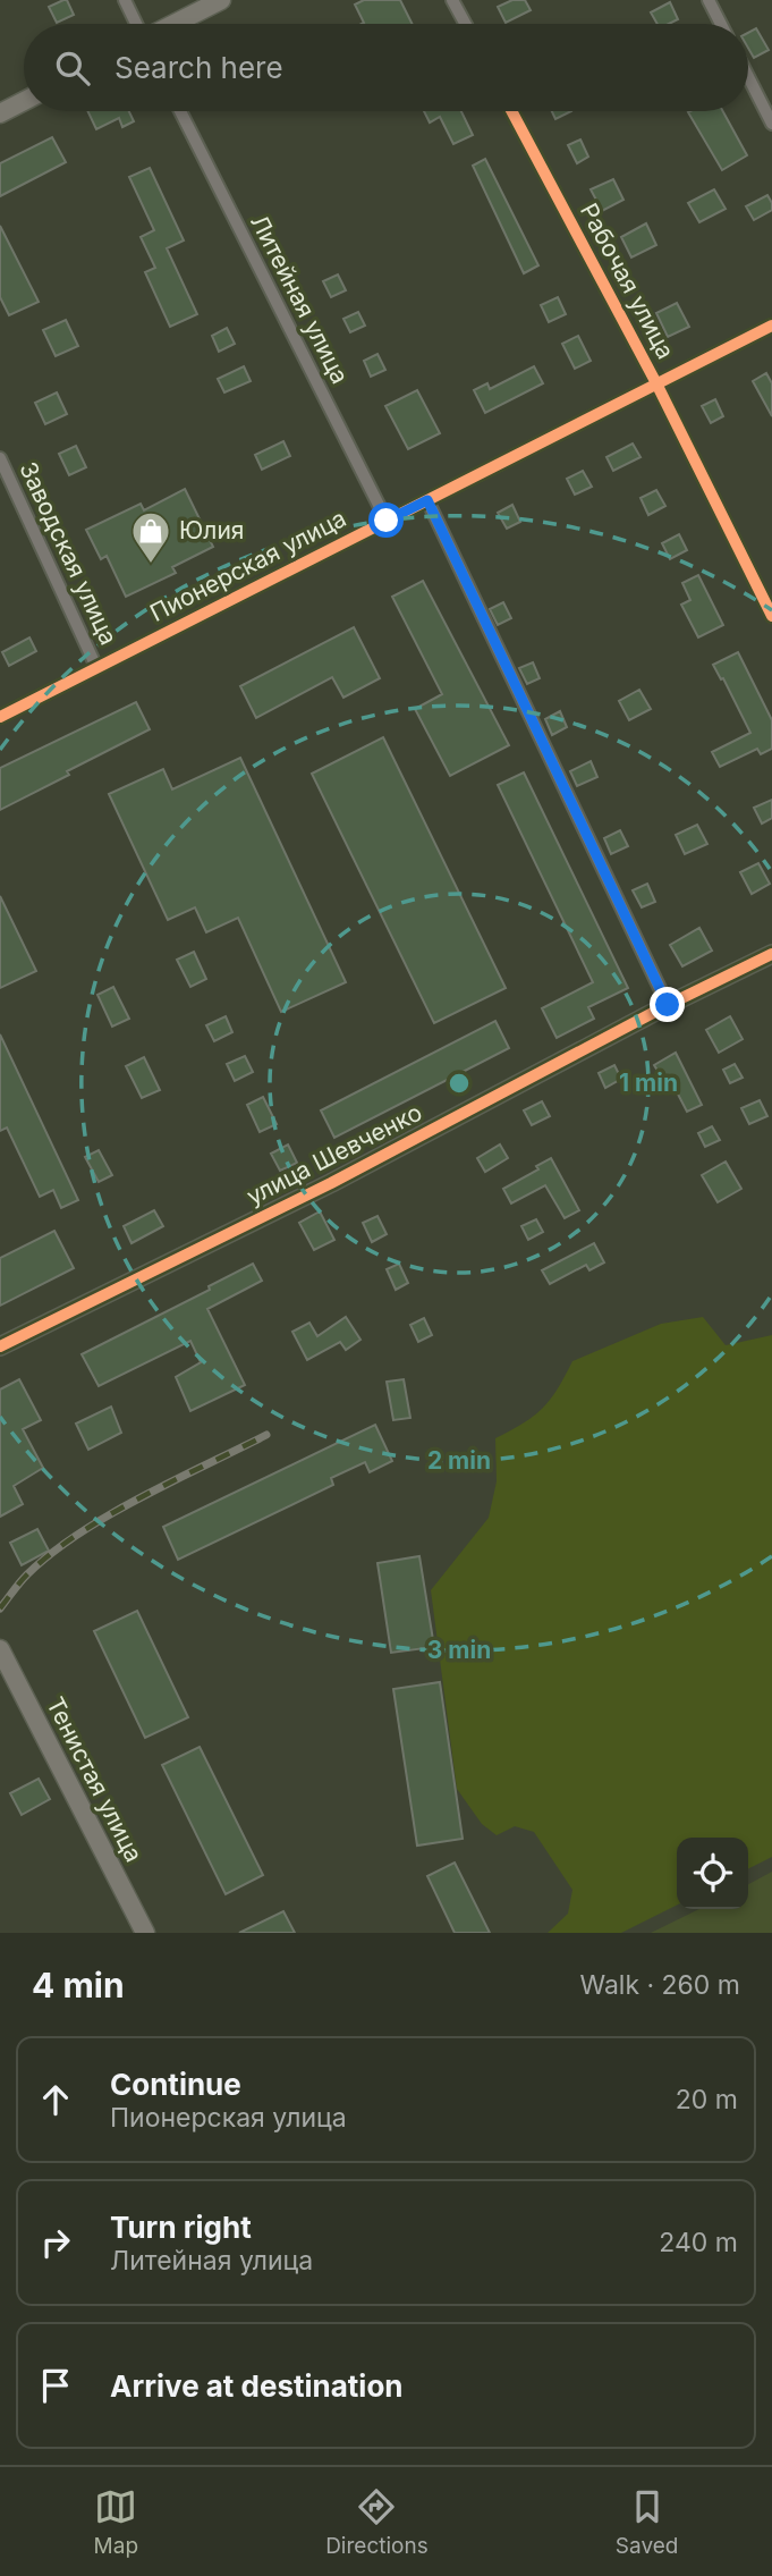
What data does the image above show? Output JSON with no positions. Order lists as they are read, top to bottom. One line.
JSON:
{"streets":{"main road":["Тенистая улица"],"street":["Рабочая улица","Литейная улица","Заводская улица","Пионерская улица","улица Шевченко"]},"crossings":[["Рабочая улица","Пионерская улица"],["Литейная улица","Пионерская улица"],["Заводская улица","Пионерская улица"]],"places":{"shop":["Юлия"]},"page":{"search":"Search here","heading":["4 min","Walk · 260 m"],"list":[["Continue","Пионерская улица","20 m"],["Turn right","Литейная улица","240 m"],"Arrive at destination"],"nav":["Map","Directions","Saved"]},"rings":["1 min","2 min","3 min"]}
